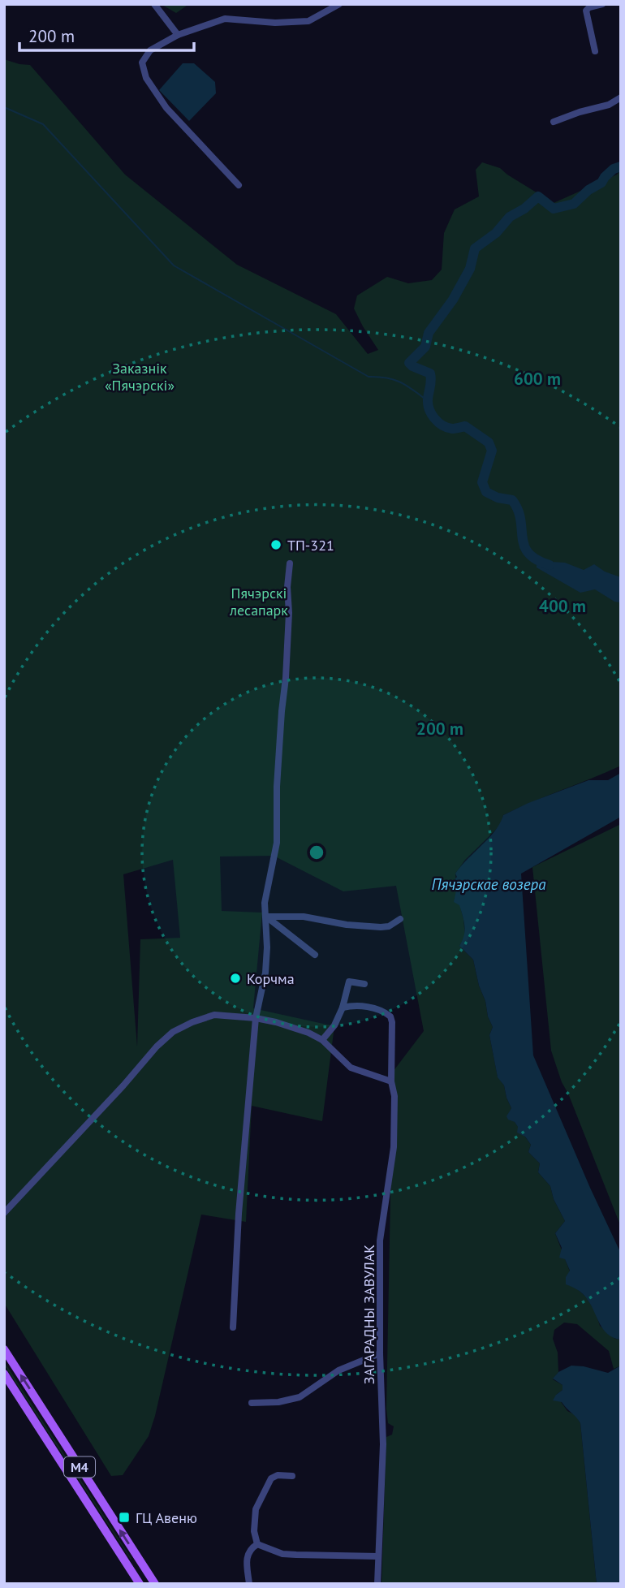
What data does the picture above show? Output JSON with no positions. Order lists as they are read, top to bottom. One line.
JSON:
{"streets":{"main road":["М4"],"street":["ЗАГАРАДНЫ ЗАВУЛАК"]},"water":["Пячэрскае возера"],"parks":["Заказнік «Пячэрскі»","Пячэрскі лесапарк"],"places":{"other":["ТП-321","Корчма"],"transit":["ГЦ Авеню"]},"scale_bar":"200 m","rings":["600 m","400 m","200 m"]}
